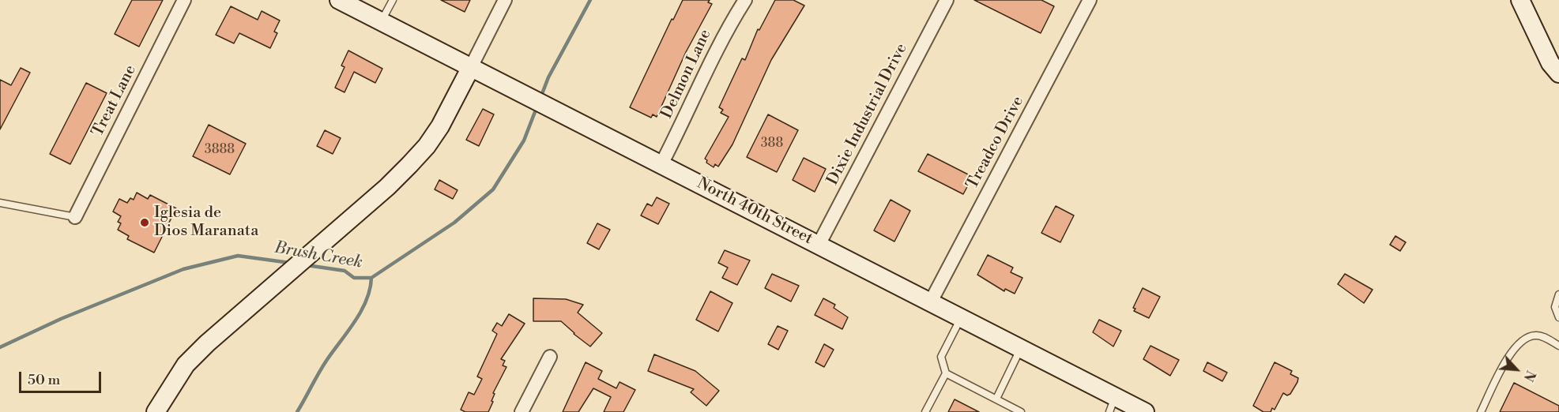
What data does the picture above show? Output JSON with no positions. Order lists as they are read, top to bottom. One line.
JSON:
{"streets":{"street":["Delmon Lane","Treat Lane","Dixie Industrial Drive","Treadco Drive","North 40th Street"]},"crossings":[["Delmon Lane","North 40th Street"],["Dixie Industrial Drive","North 40th Street"],["Treadco Drive","North 40th Street"]],"water":["Brush Creek"],"places":["Iglesia de Dios Maranata"],"house_numbers":["388","3888"],"scale_bar":"50 m","north":"bottom right"}
